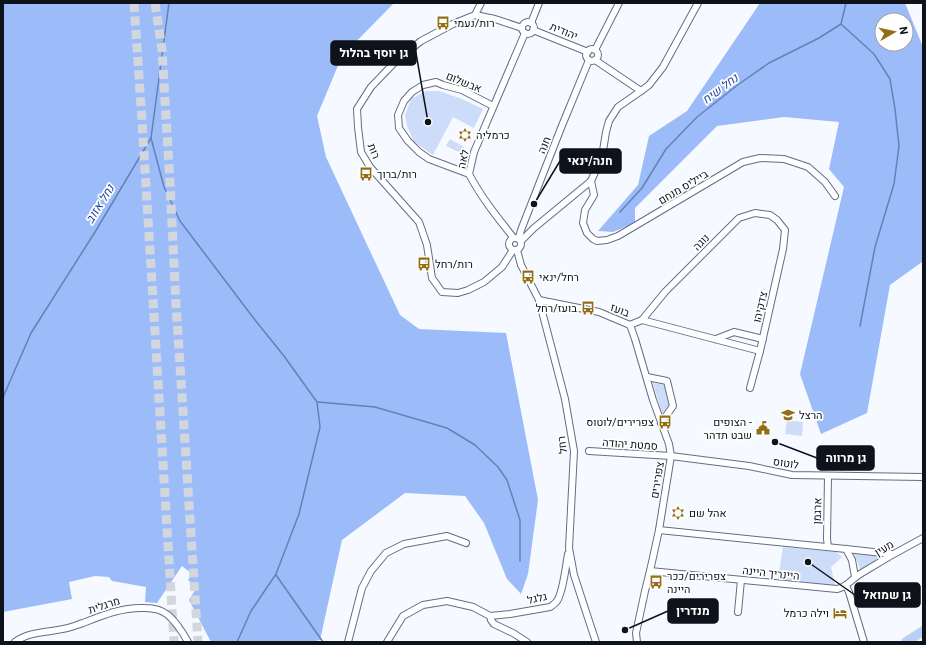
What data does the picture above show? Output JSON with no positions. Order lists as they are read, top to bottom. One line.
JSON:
{"streets":{"street":["יהודית","אבשלום","חנה","רות","לאה","בייליס מנחם","נוגה","צדקיהו","בועז","סמטת יהודה","רחל","לוטוס","צפרירים","ארגמן","מעין","היינריך היינה","גלגל","מרגלית"]},"crossings":[["יהודית","חנה"],["יהודית","לאה"],["אבשלום","לאה"],["חנה","רות"],["חנה","לאה"],["חנה","רחל"],["רות","לאה"],["רות","רחל"],["לאה","רחל"],["נוגה","צדקיהו"],["נוגה","בועז"],["צדקיהו","בועז"],["בועז","רחל"],["בועז","צפרירים"],["סמטת יהודה","לוטוס"],["סמטת יהודה","צפרירים"],["רחל","גלגל"],["לוטוס","צפרירים"],["לוטוס","ארגמן"],["צפרירים","היינריך היינה"]],"water":["נחל שיח","נחל אזוב"],"places":{"bus stop":["רות/נעמי","רות/ברוך","רות/רחל","רחל/ינאי","בועז/רחל","צפרירים/לוטוס","צפרירים/ככר היינה"],"other":["גן יוסף בהלול","חנה/ינאי","גן מרווה","גן שמואל","מנדרין"],"synagogue":["כרמליה","אהל שם"],"school or university":["הרצל"],"public building":["הצופים - שבט תדהר"],"hotel":["וילה כרמל"]},"north":"right"}
